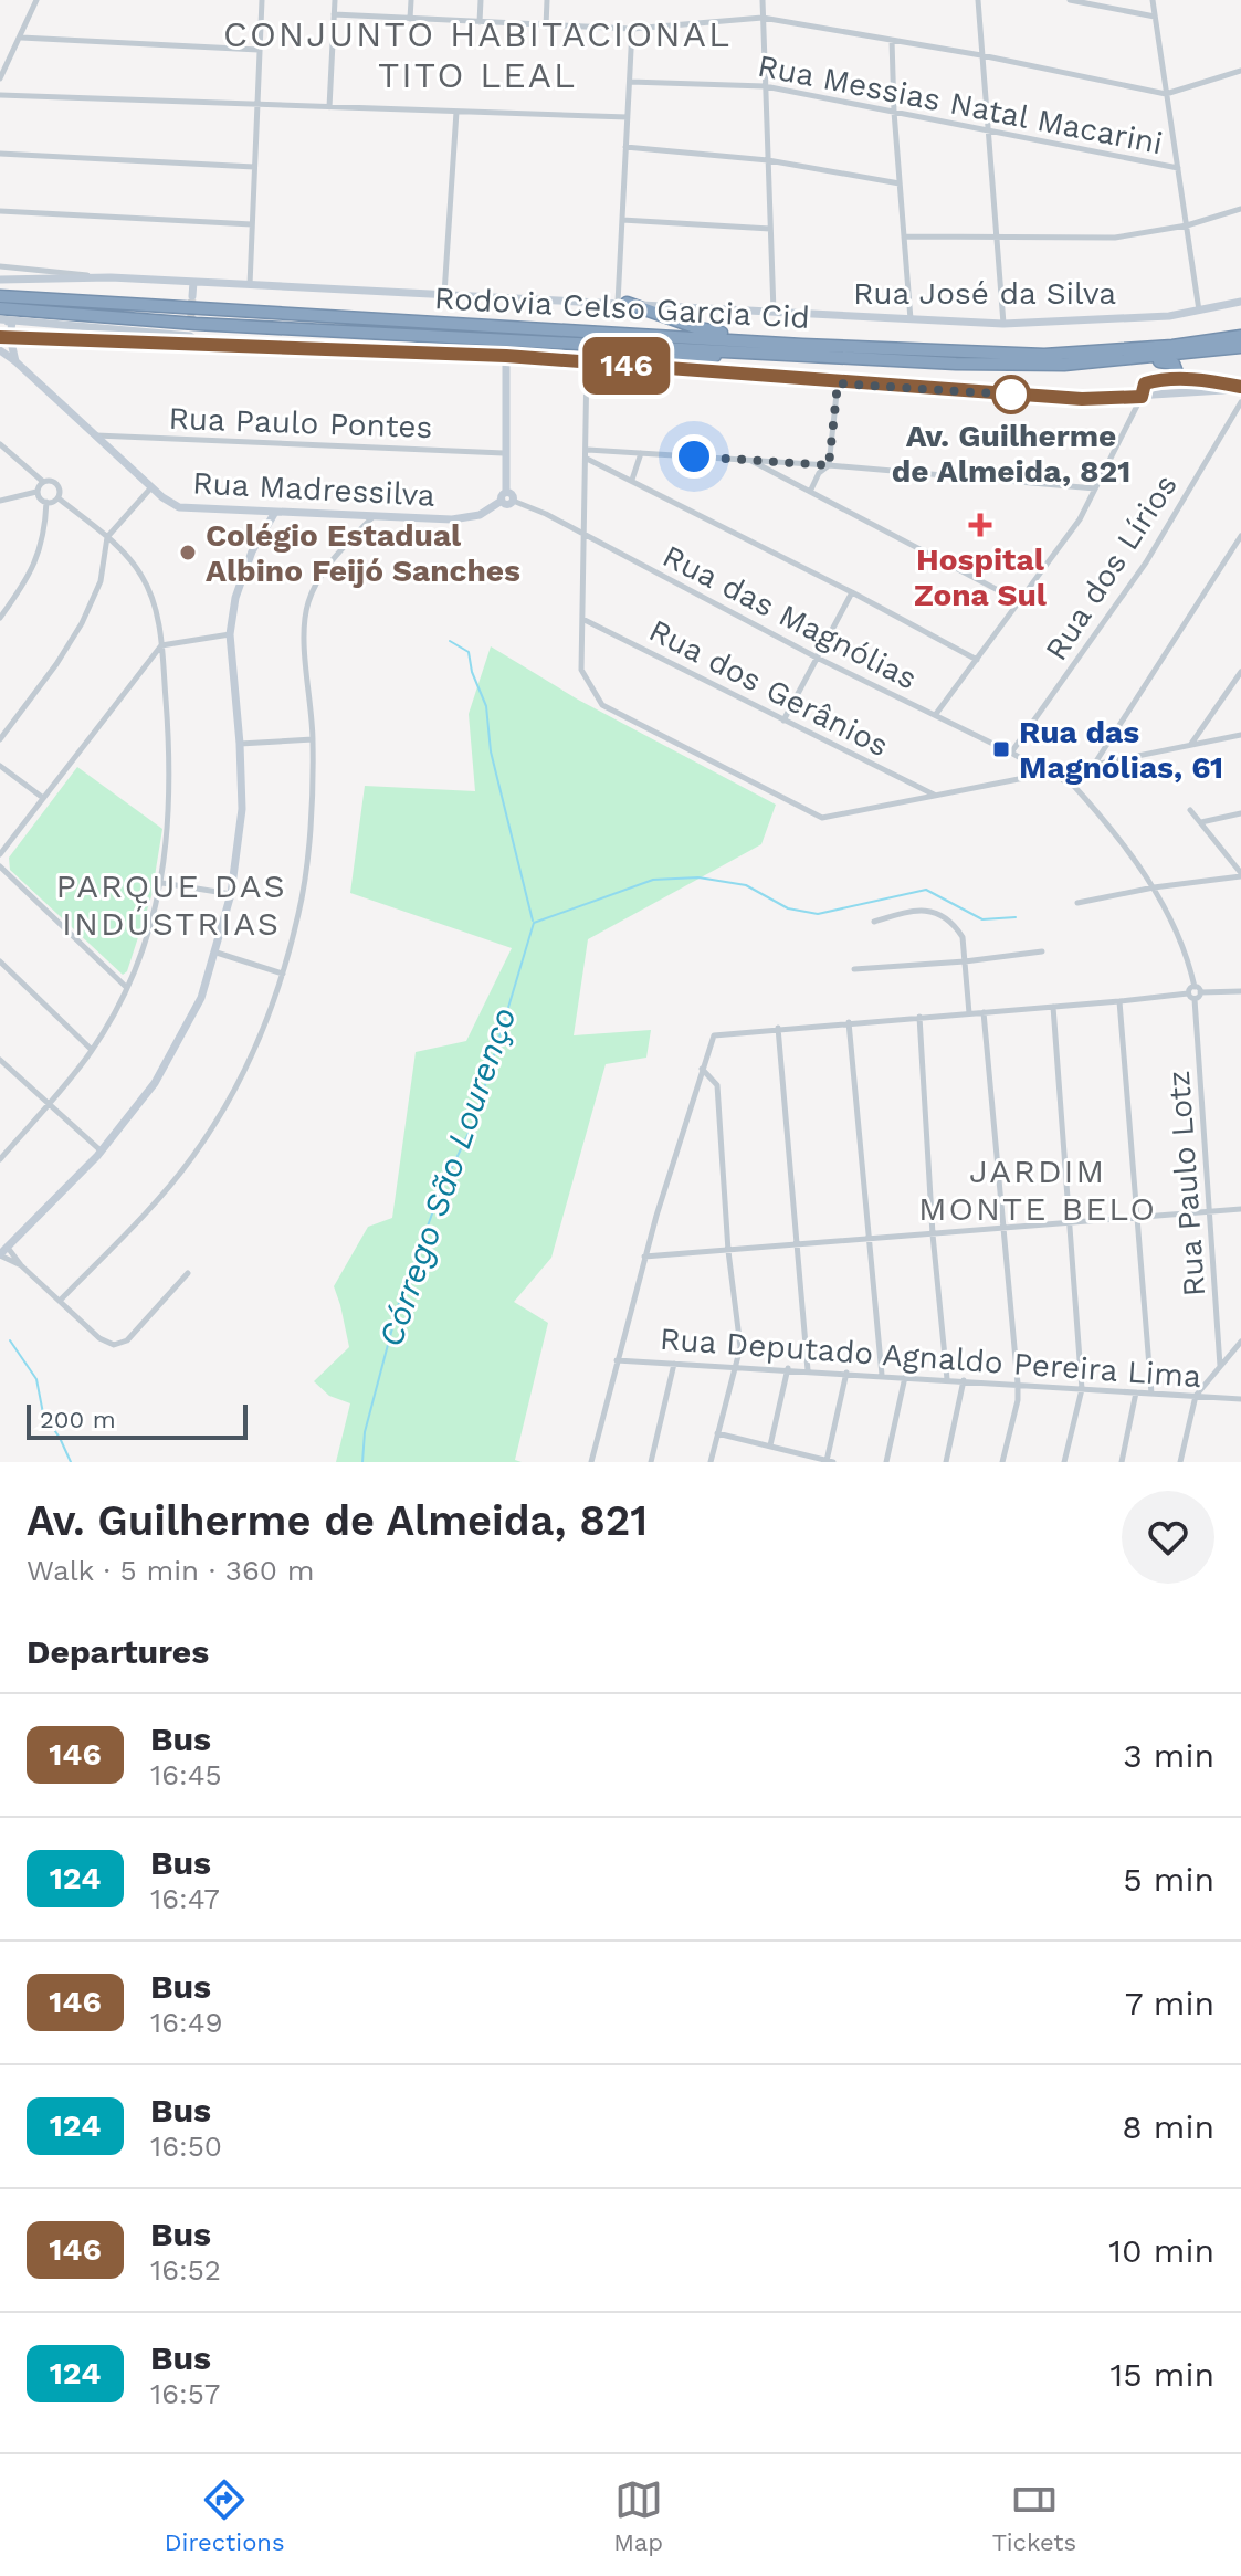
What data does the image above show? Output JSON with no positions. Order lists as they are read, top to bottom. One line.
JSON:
{"streets":{"highway":["Rodovia Celso Garcia Cid"],"street":["Rua Messias Natal Macarini","Rua José da Silva","Rua Paulo Pontes","Rua Madressilva","Rua dos Lírios","Rua das Magnólias","Rua dos Gerânios","Rua Paulo Lotz","Rua Deputado Agnaldo Pereira Lima"]},"crossings":[["Rua Paulo Pontes","Rua Madressilva"],["Rua dos Lírios","Rua das Magnólias"]],"districts":["CONJUNTO HABITACIONAL TITO LEAL","PARQUE DAS INDÚSTRIAS","JARDIM MONTE BELO"],"water":["Córrego São Lourenço"],"places":{"other":["Av. Guilherme de Almeida, 821","Colégio Estadual Albino Feijó Sanches"],"health":["Hospital Zona Sul"],"transit":["Rua das Magnólias, 61"]},"lines":["bus line 146"],"scale_bar":"200 m","page":{"on_map":"146","scale":"200 m","heading":[["Av. Guilherme de Almeida, 821","Walk · 5 min · 360 m"],"Departures"],"list":[{"mark":"146","name":"Bus","note":"16:45","value":"3 min"},{"mark":"124","name":"Bus","note":"16:47","value":"5 min"},{"mark":"146","name":"Bus","note":"16:49","value":"7 min"},{"mark":"124","name":"Bus","note":"16:50","value":"8 min"},{"mark":"146","name":"Bus","note":"16:52","value":"10 min"},{"mark":"124","name":"Bus","note":"16:57","value":"15 min"}],"tabs":["Directions","Map","Tickets"]}}
